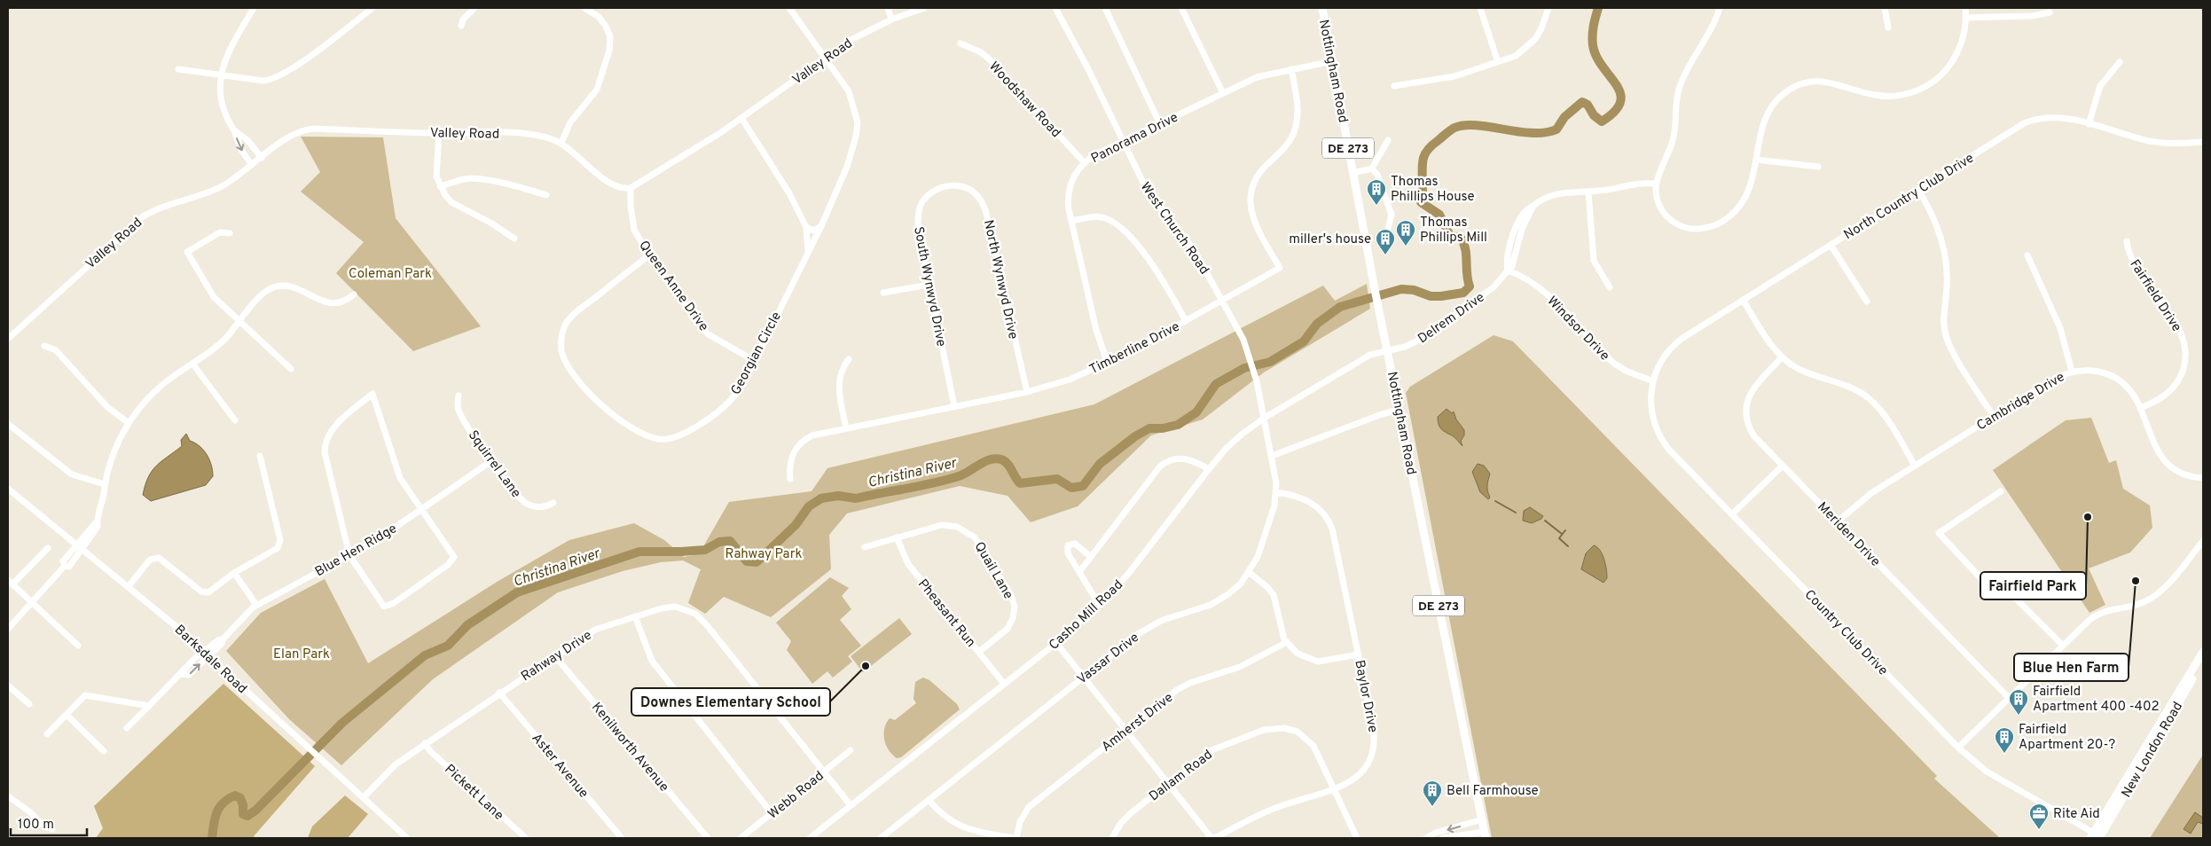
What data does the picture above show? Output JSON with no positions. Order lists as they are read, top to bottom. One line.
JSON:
{"streets":{"main road":["Nottingham Road","DE 273","New London Road"],"street":["Valley Road","Woodshaw Road","Panorama Drive","North Country Club Drive","West Church Road","North Wynwyd Drive","Queen Anne Drive","South Wynwyd Drive","Fairfield Drive","Delrem Drive","Windsor Drive","Timberline Drive","Georgian Circle","Cambridge Drive","Squirrel Lane","Meriden Drive","Blue Hen Ridge","Quail Lane","Pheasant Run","Casho Mill Road","Country Club Drive","Rahway Drive","Vassar Drive","Barksdale Road","Baylor Drive","Amherst Drive","Kenilworth Avenue","Aster Avenue","Dallam Road","Pickett Lane","Webb Road"]},"crossings":[["Valley Road","Queen Anne Drive"],["Valley Road","Georgian Circle"],["Nottingham Road","Panorama Drive"],["Nottingham Road","Delrem Drive"],["Nottingham Road","Casho Mill Road"],["Woodshaw Road","Panorama Drive"],["Panorama Drive","West Church Road"],["Panorama Drive","Timberline Drive"],["North Country Club Drive","Windsor Drive"],["North Country Club Drive","Country Club Drive"],["West Church Road","Timberline Drive"],["West Church Road","Casho Mill Road"],["West Church Road","Vassar Drive"],["North Wynwyd Drive","South Wynwyd Drive"],["North Wynwyd Drive","Timberline Drive"],["Queen Anne Drive","Georgian Circle"],["South Wynwyd Drive","Timberline Drive"],["Fairfield Drive","Cambridge Drive"],["Delrem Drive","Windsor Drive"],["Delrem Drive","Casho Mill Road"],["Windsor Drive","Country Club Drive"],["Cambridge Drive","Meriden Drive"],["Squirrel Lane","Blue Hen Ridge"],["Blue Hen Ridge","Barksdale Road"],["Quail Lane","Pheasant Run"],["Pheasant Run","Casho Mill Road"],["Casho Mill Road","Rahway Drive"],["Country Club Drive","New London Road"],["Rahway Drive","Barksdale Road"],["Rahway Drive","Kenilworth Avenue"],["Rahway Drive","Aster Avenue"],["Rahway Drive","Pickett Lane"],["Rahway Drive","Webb Road"],["Vassar Drive","Baylor Drive"],["Baylor Drive","Dallam Road"]],"water":["Christina River"],"parks":["Coleman Park","Rahway Park","Elan Park"],"places":{"building":["Thomas Phillips House","Thomas Phillips Mill","miller's house","Fairfield Apartment 400 -402","Fairfield Apartment 20-?","Bell Farmhouse"],"other":["Fairfield Park","Blue Hen Farm","Downes Elementary School"],"office":["Rite Aid"]},"scale_bar":"100 m"}
